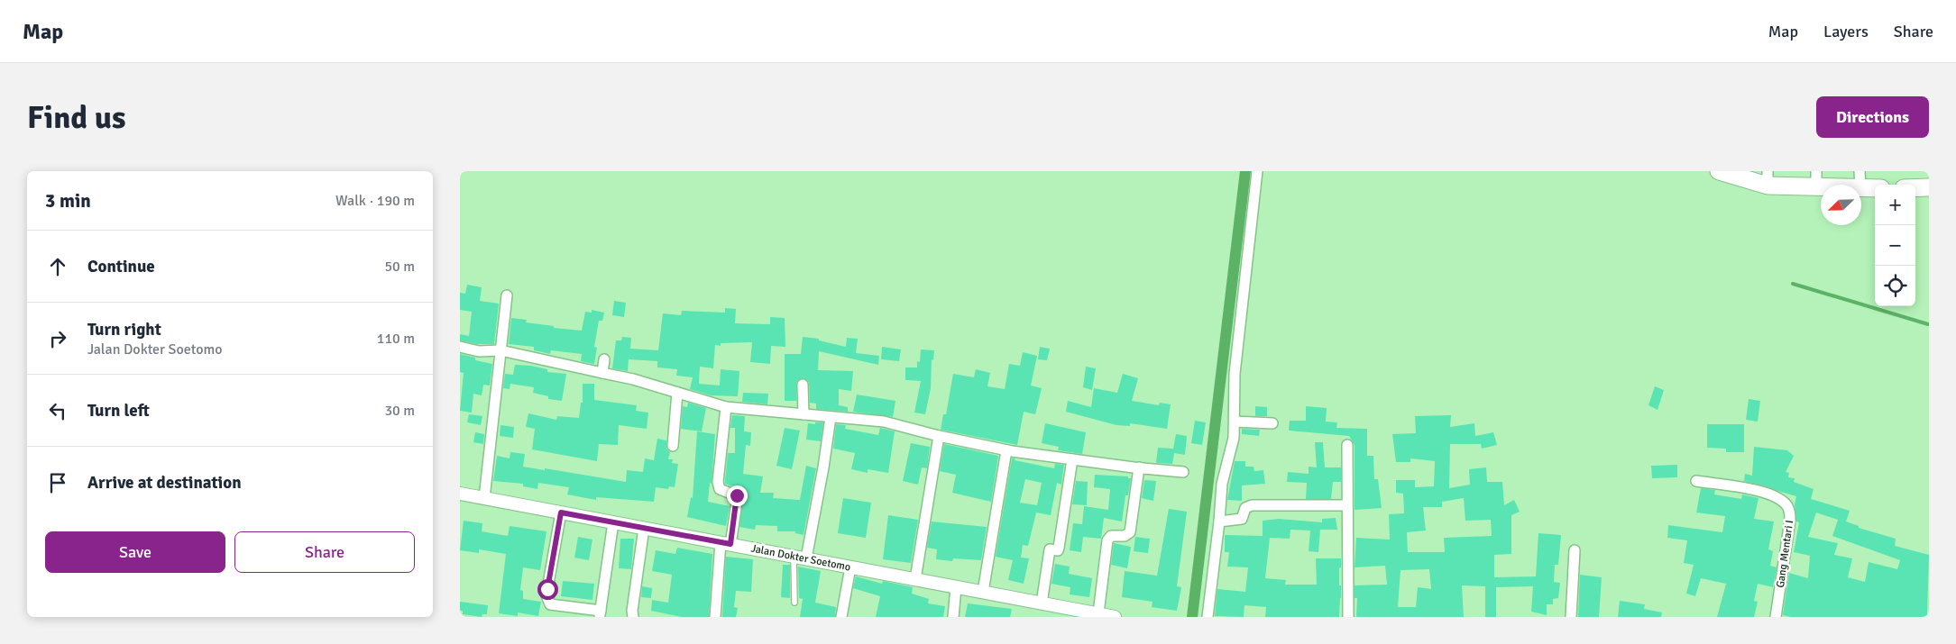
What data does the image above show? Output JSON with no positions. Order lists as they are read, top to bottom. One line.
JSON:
{"streets":{"street":["Gang Mentari I","Jalan Dokter Soetomo"]},"north":"bottom left","page":{"header":"Map","nav":["Map","Layers","Share"],"buttons":["Directions",["Save","Share"]],"title":"Find us","heading":["3 min","Walk · 190 m"],"map_buttons":["+","−"],"list":[["Continue","50 m"],["Turn right","Jalan Dokter Soetomo","110 m"],["Turn left","30 m"],"Arrive at destination"]}}
